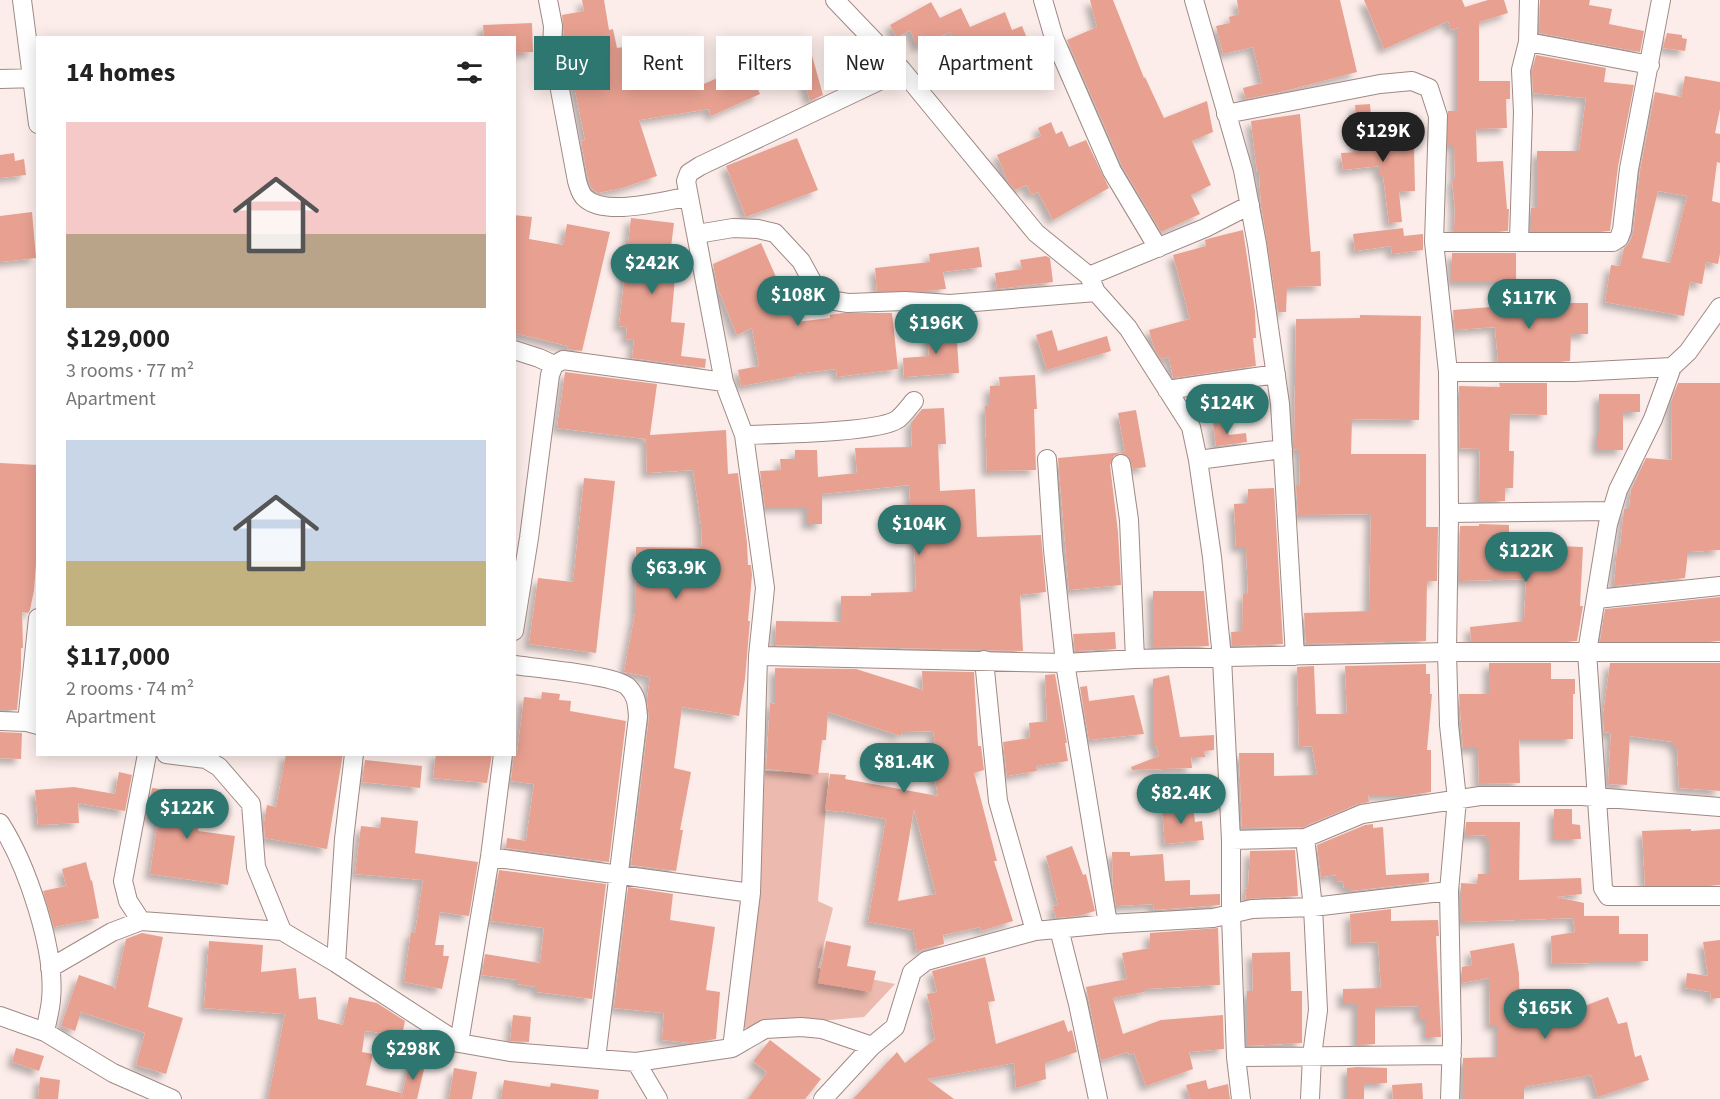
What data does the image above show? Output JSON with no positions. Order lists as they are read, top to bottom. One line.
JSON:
{"page":{"chip":["Buy","Rent","Filters","New","Apartment"],"heading":"14 homes","list":[{"name":"$129,000","note":"3 rooms · 77 m² · Apartment"},{"name":"$117,000","note":"2 rooms · 74 m² · Apartment"}],"price":["$129K","$242K","$108K","$117K","$196K","$124K","$104K","$122K","$63.9K","$81.4K","$82.4K","$122K","$165K","$298K"]}}
